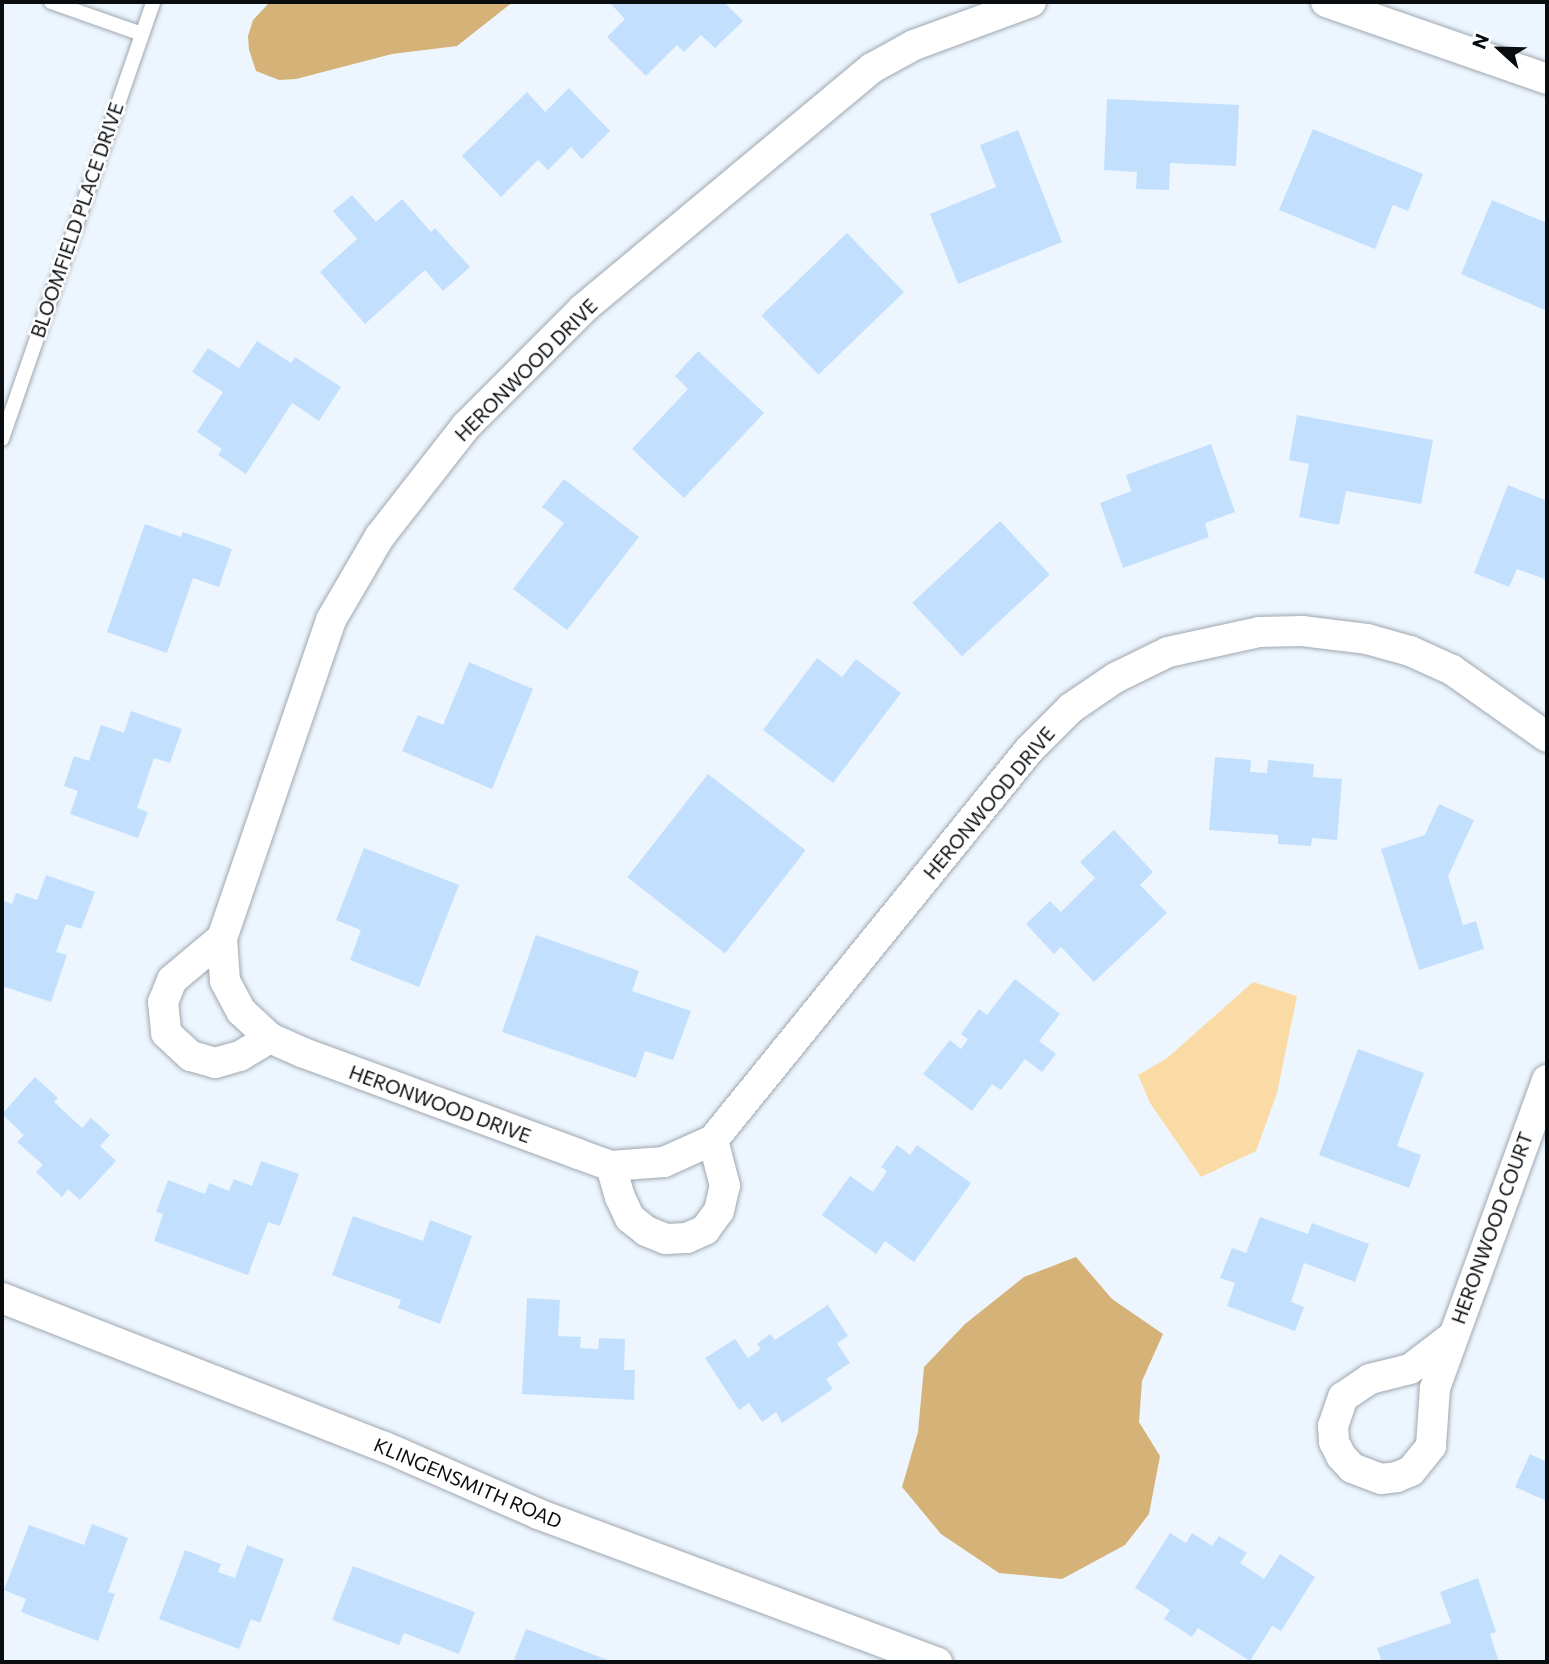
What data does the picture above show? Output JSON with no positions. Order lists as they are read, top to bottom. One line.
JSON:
{"streets":{"street":["HERONWOOD DRIVE","HERONWOOD COURT","KLINGENSMITH ROAD"],"lane":["BLOOMFIELD PLACE DRIVE"]},"north":"left"}
